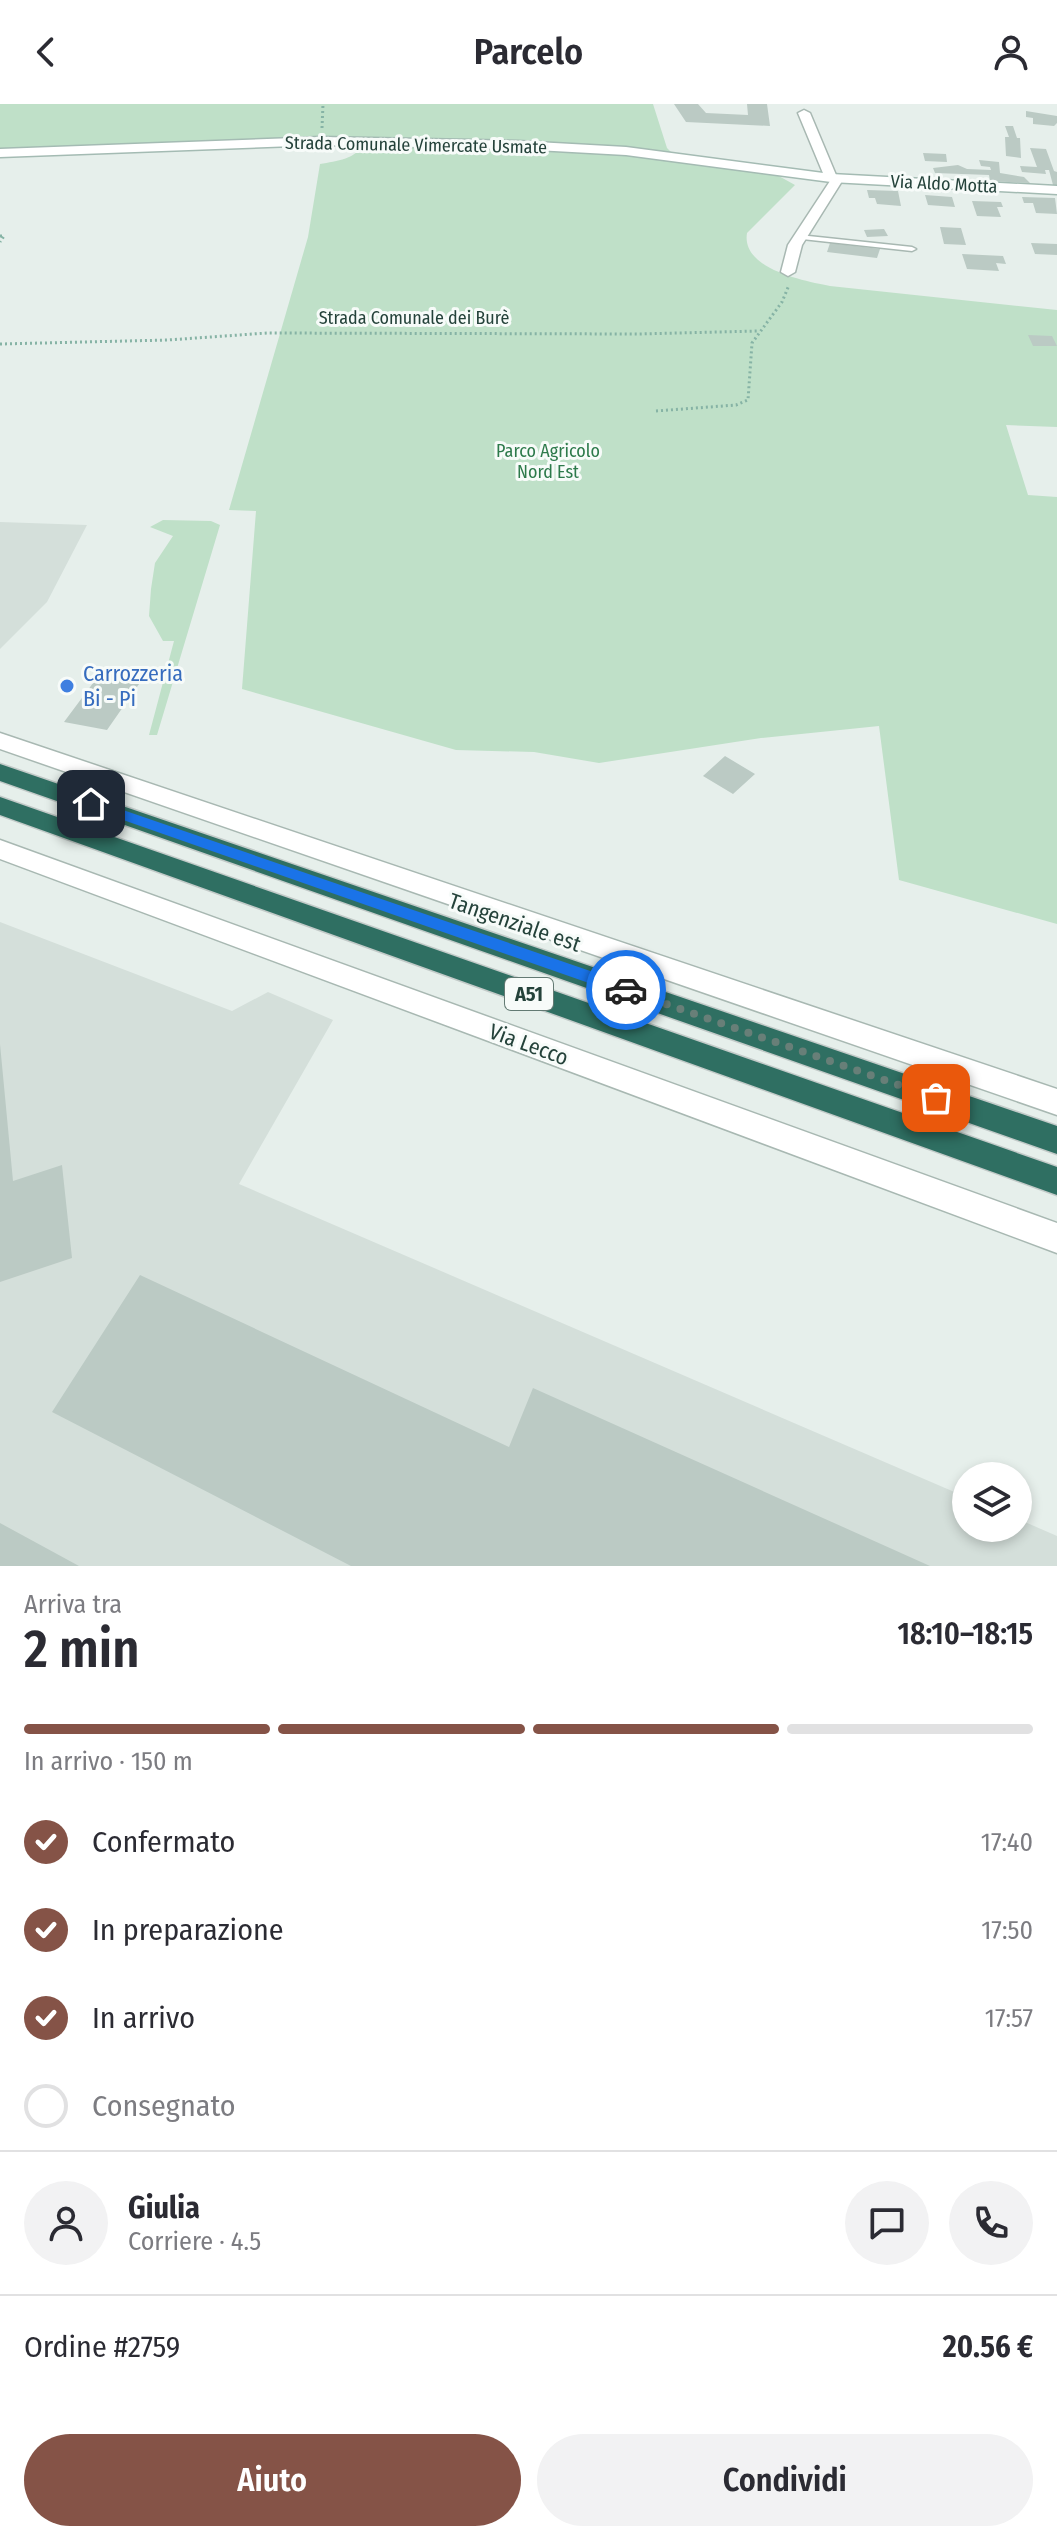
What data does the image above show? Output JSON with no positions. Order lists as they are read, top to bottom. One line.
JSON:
{"streets":{"highway":["Tangenziale est","A51"],"street":["Strada Comunale Vimercate Usmate","Via Aldo Motta","Via Lecco"],"path":["Strada Comunale dei Burè"]},"crossings":[["Strada Comunale Vimercate Usmate","Via Aldo Motta"]],"parks":["Parco Agricolo Nord Est"],"places":["Carrozzeria Bi - Pi"],"page":{"header":"Parcelo","heading":["2 min","Arriva tra","18:10–18:15"],"panel":["Giulia","Corriere · 4.5","Ordine #2759","20.56 €"],"bar":"In arrivo · 150 m","list":[["Confermato","17:40"],["In preparazione","17:50"],["In arrivo","17:57"],"Consegnato"],"buttons":["Aiuto","Condividi"]}}
